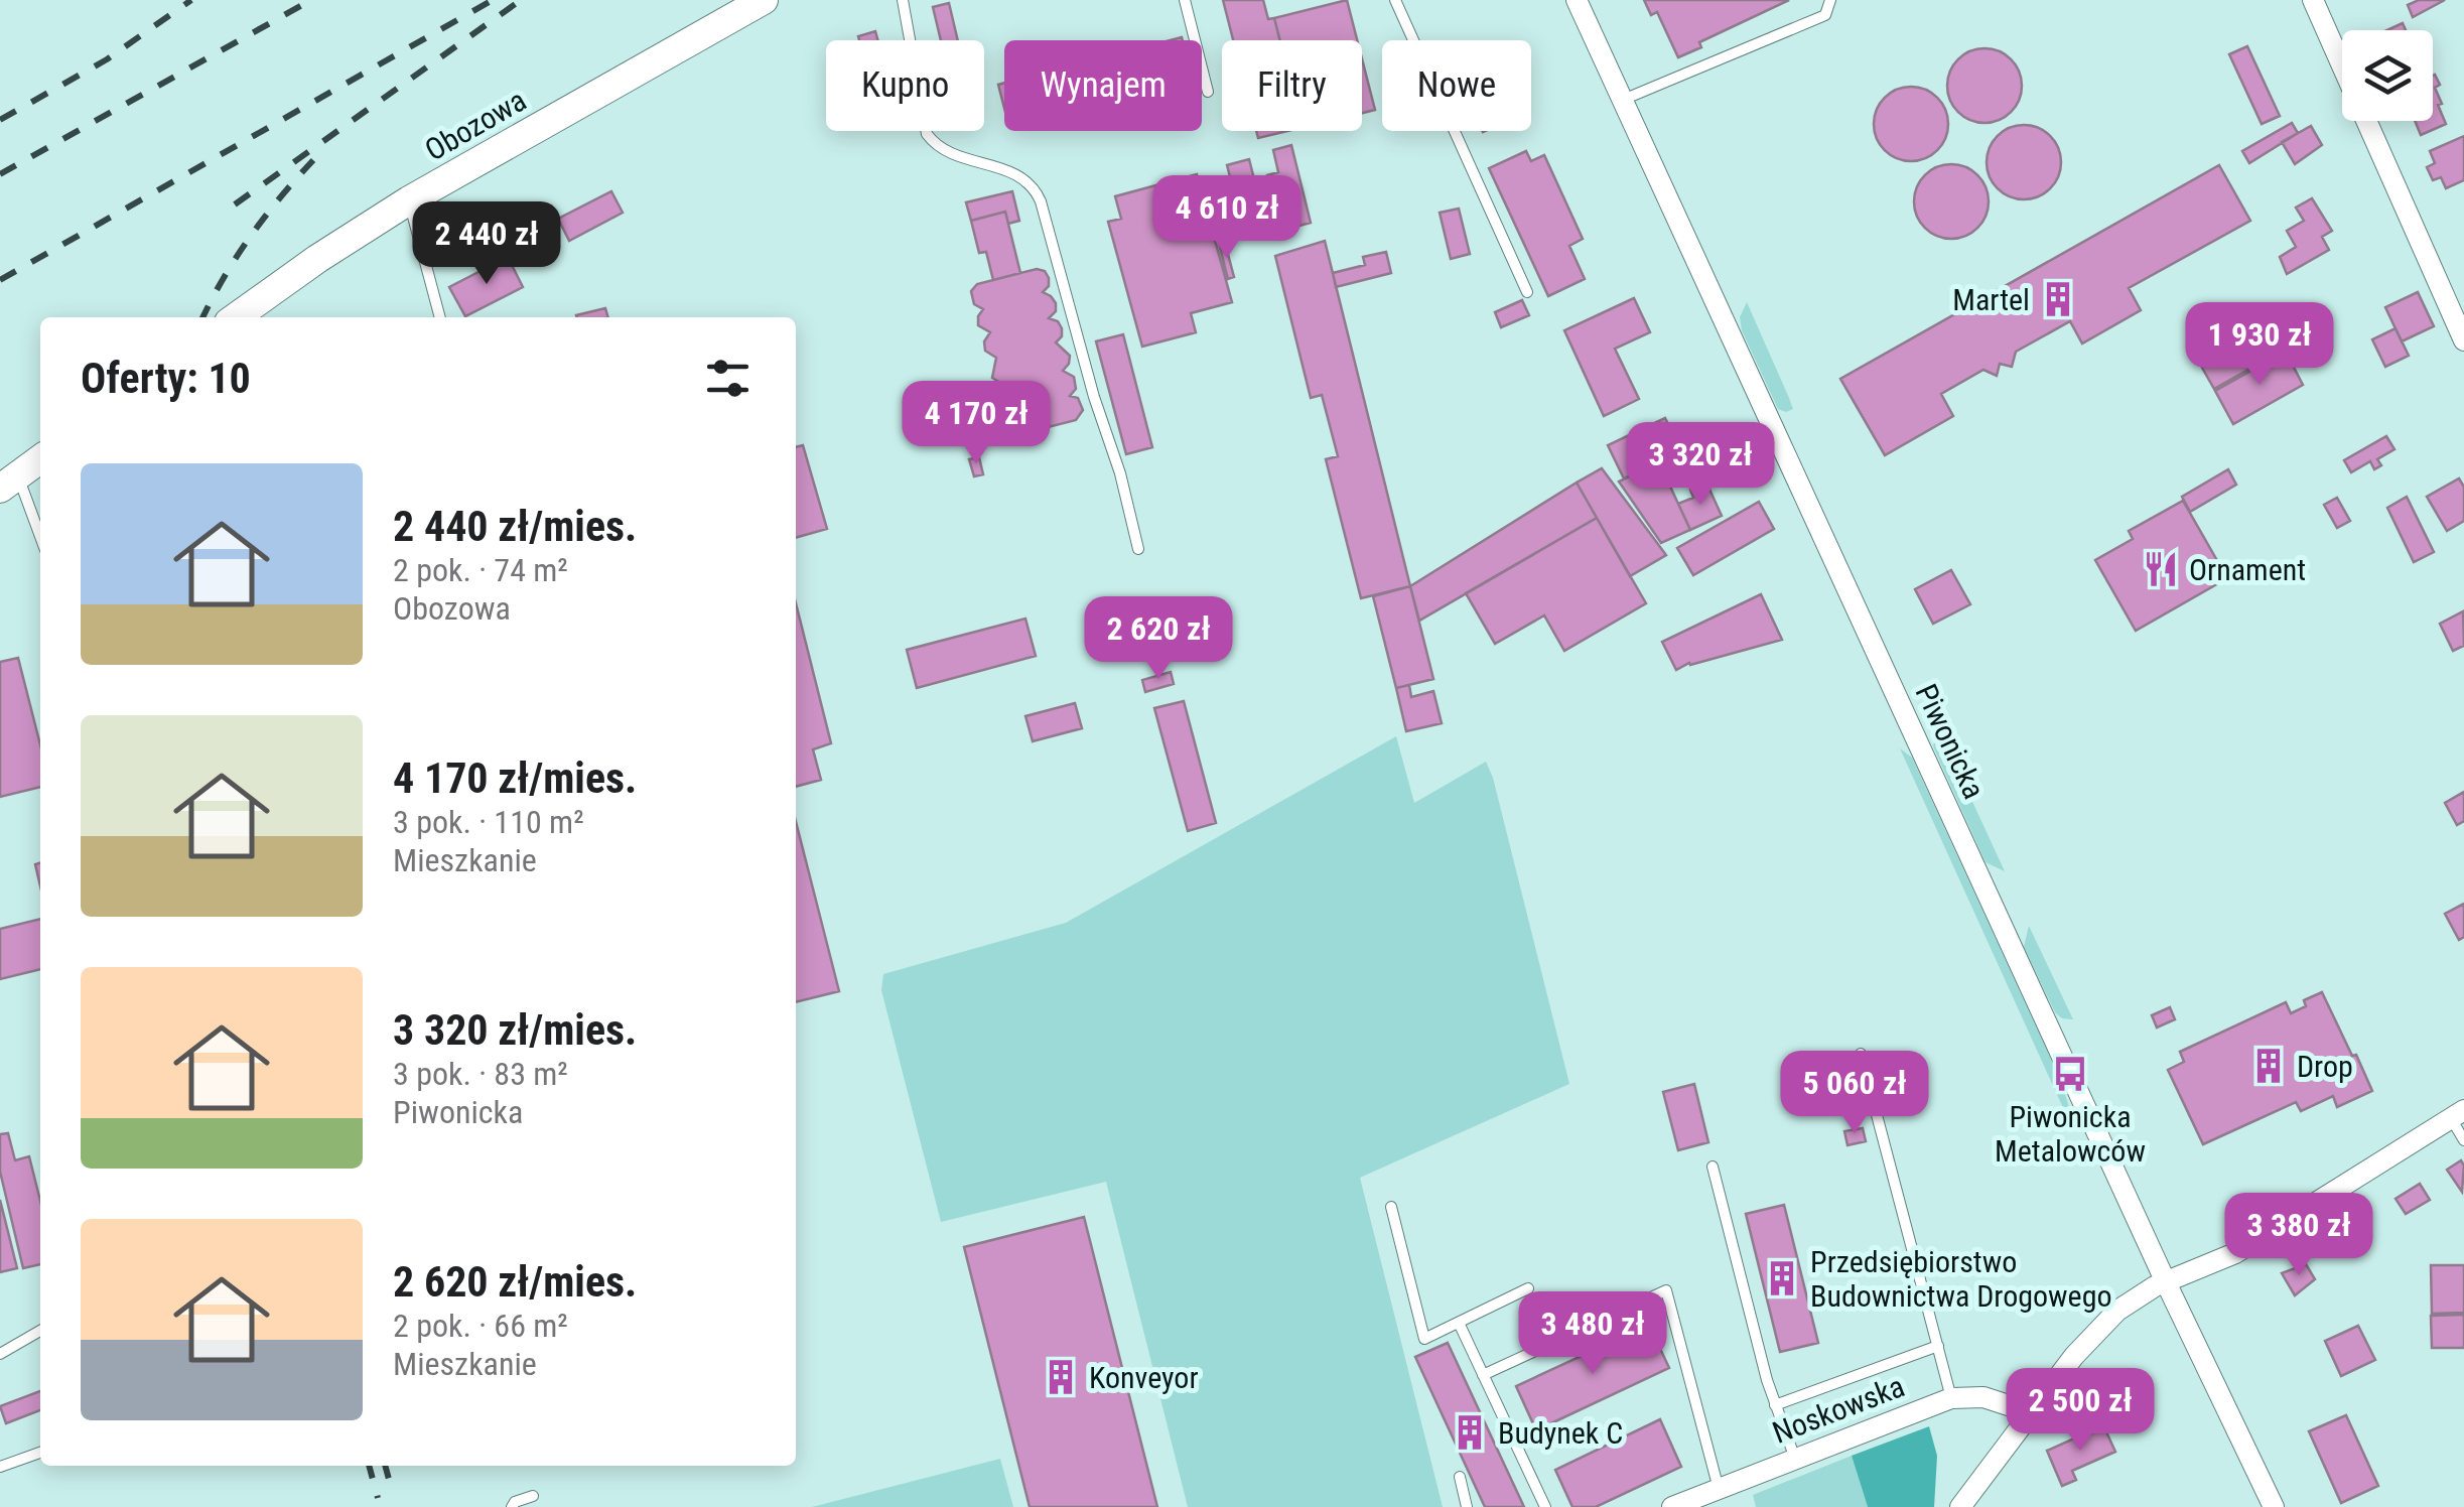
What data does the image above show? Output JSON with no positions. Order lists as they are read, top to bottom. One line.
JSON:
{"streets":{"street":["Obozowa","Piwonicka","Noskowska"]},"places":{"building":["Martel","Drop","Przedsiębiorstwo Budownictwa Drogowego","Konveyor","Budynek C"],"restaurant":["Ornament"],"bus stop":["Piwonicka Metalowców"]},"page":{"chip":["Kupno","Wynajem","Filtry","Nowe"],"price":["4 610 zł","2 440 zł","1 930 zł","4 170 zł","3 320 zł","2 620 zł","5 060 zł","3 380 zł","3 480 zł","2 500 zł"],"heading":"Oferty: 10","list":[{"name":"2 440 zł/mies.","note":"2 pok. · 74 m² · Obozowa"},{"name":"4 170 zł/mies.","note":"3 pok. · 110 m² · Mieszkanie"},{"name":"3 320 zł/mies.","note":"3 pok. · 83 m² · Piwonicka"},{"name":"2 620 zł/mies.","note":"2 pok. · 66 m² · Mieszkanie"}]}}
